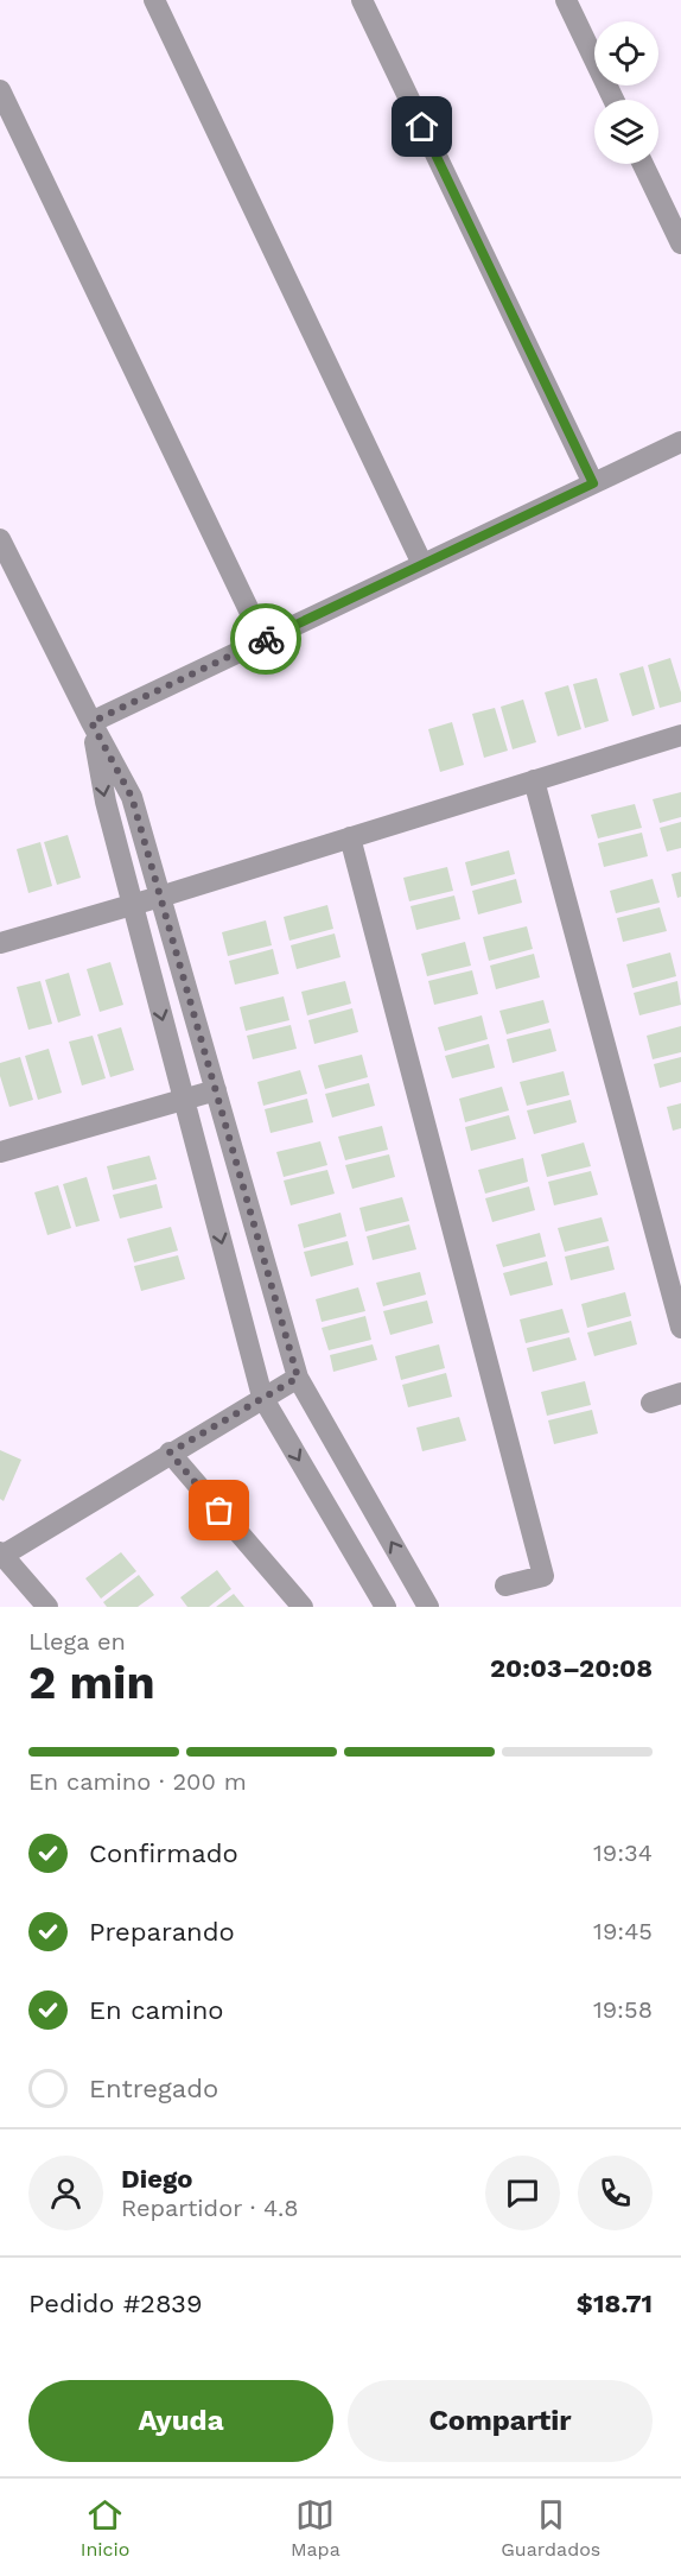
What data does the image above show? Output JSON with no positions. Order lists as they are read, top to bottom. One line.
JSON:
{"page":{"heading":["2 min","Llega en","20:03–20:08"],"panel":["Diego","Repartidor · 4.8","Pedido #2839","$18.71"],"bar":"En camino · 200 m","list":[["Confirmado","19:34"],["Preparando","19:45"],["En camino","19:58"],"Entregado"],"buttons":["Ayuda","Compartir"],"tabs":["Inicio","Mapa","Guardados"]}}
